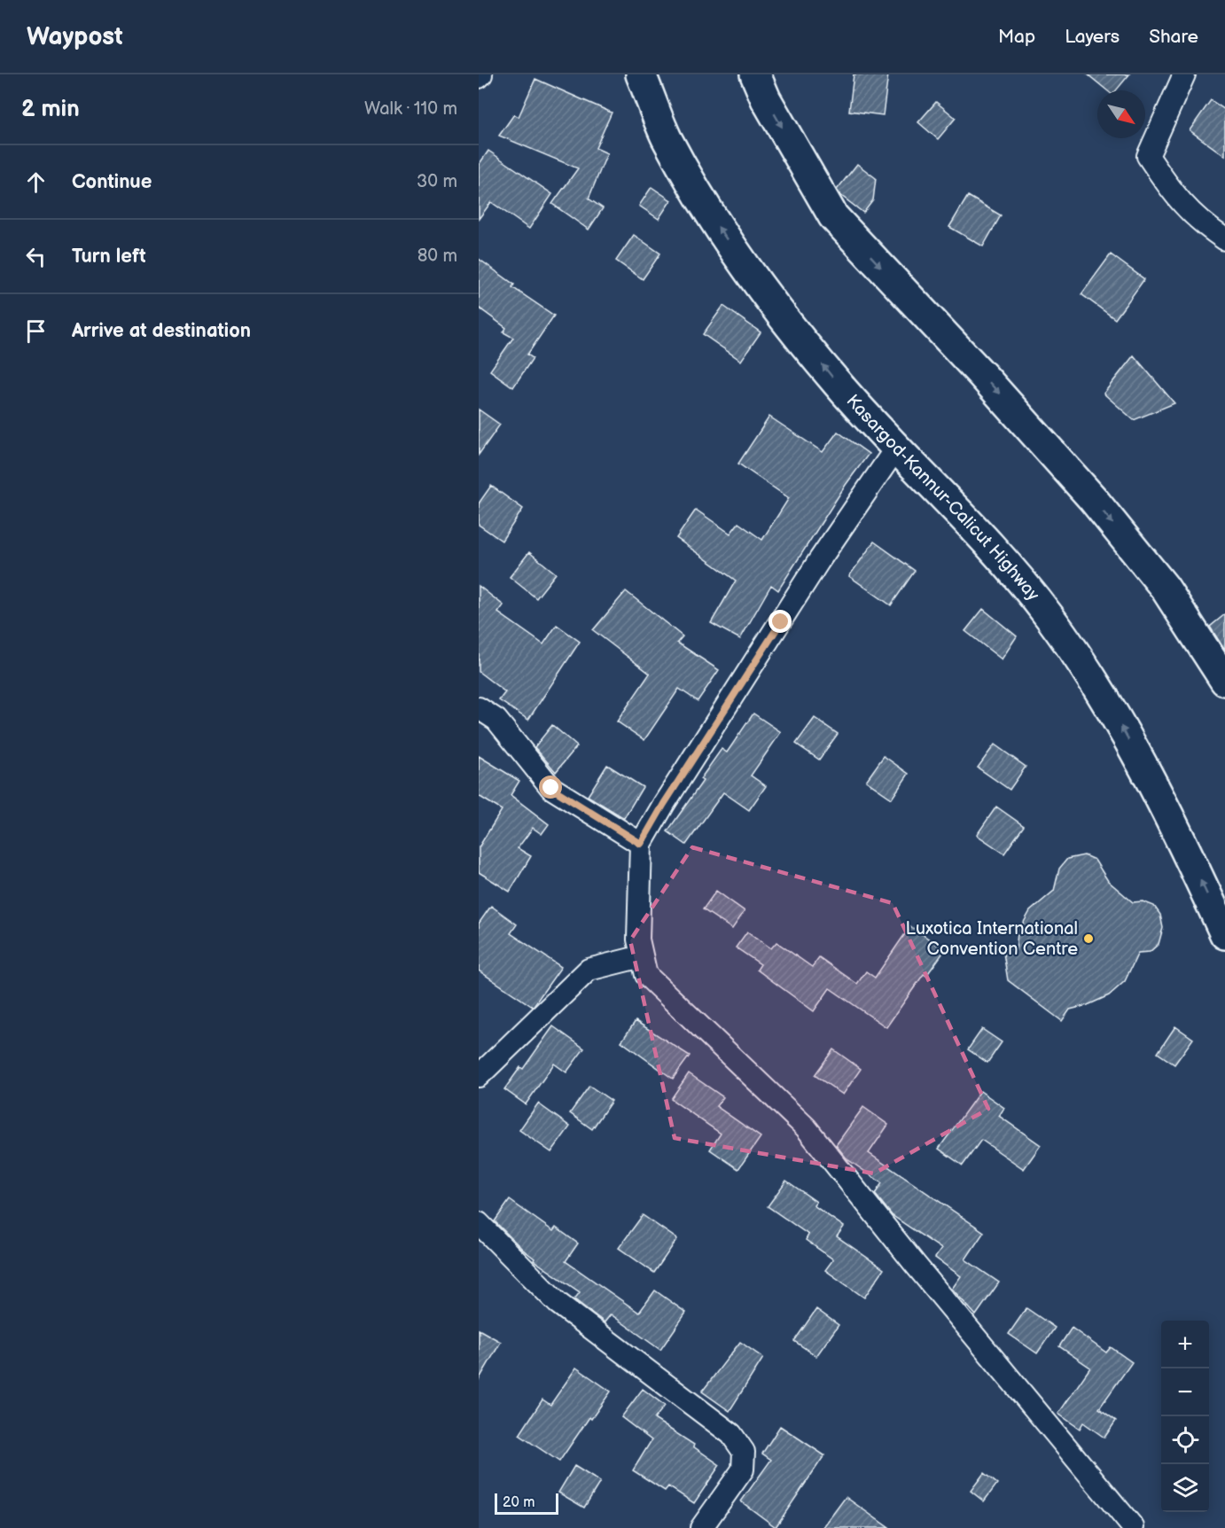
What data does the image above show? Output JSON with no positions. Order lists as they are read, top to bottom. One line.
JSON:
{"streets":{"highway":["Kasargod-Kannur-Calicut Highway"]},"places":["Luxotica International Convention Centre"],"scale_bar":"20 m","north":"bottom right","page":{"header":"Waypost","nav":["Map","Layers","Share"],"heading":["2 min","Walk · 110 m"],"list":[["Continue","30 m"],["Turn left","80 m"],"Arrive at destination"],"map_buttons":["+","−"],"scale":"20 m"}}
